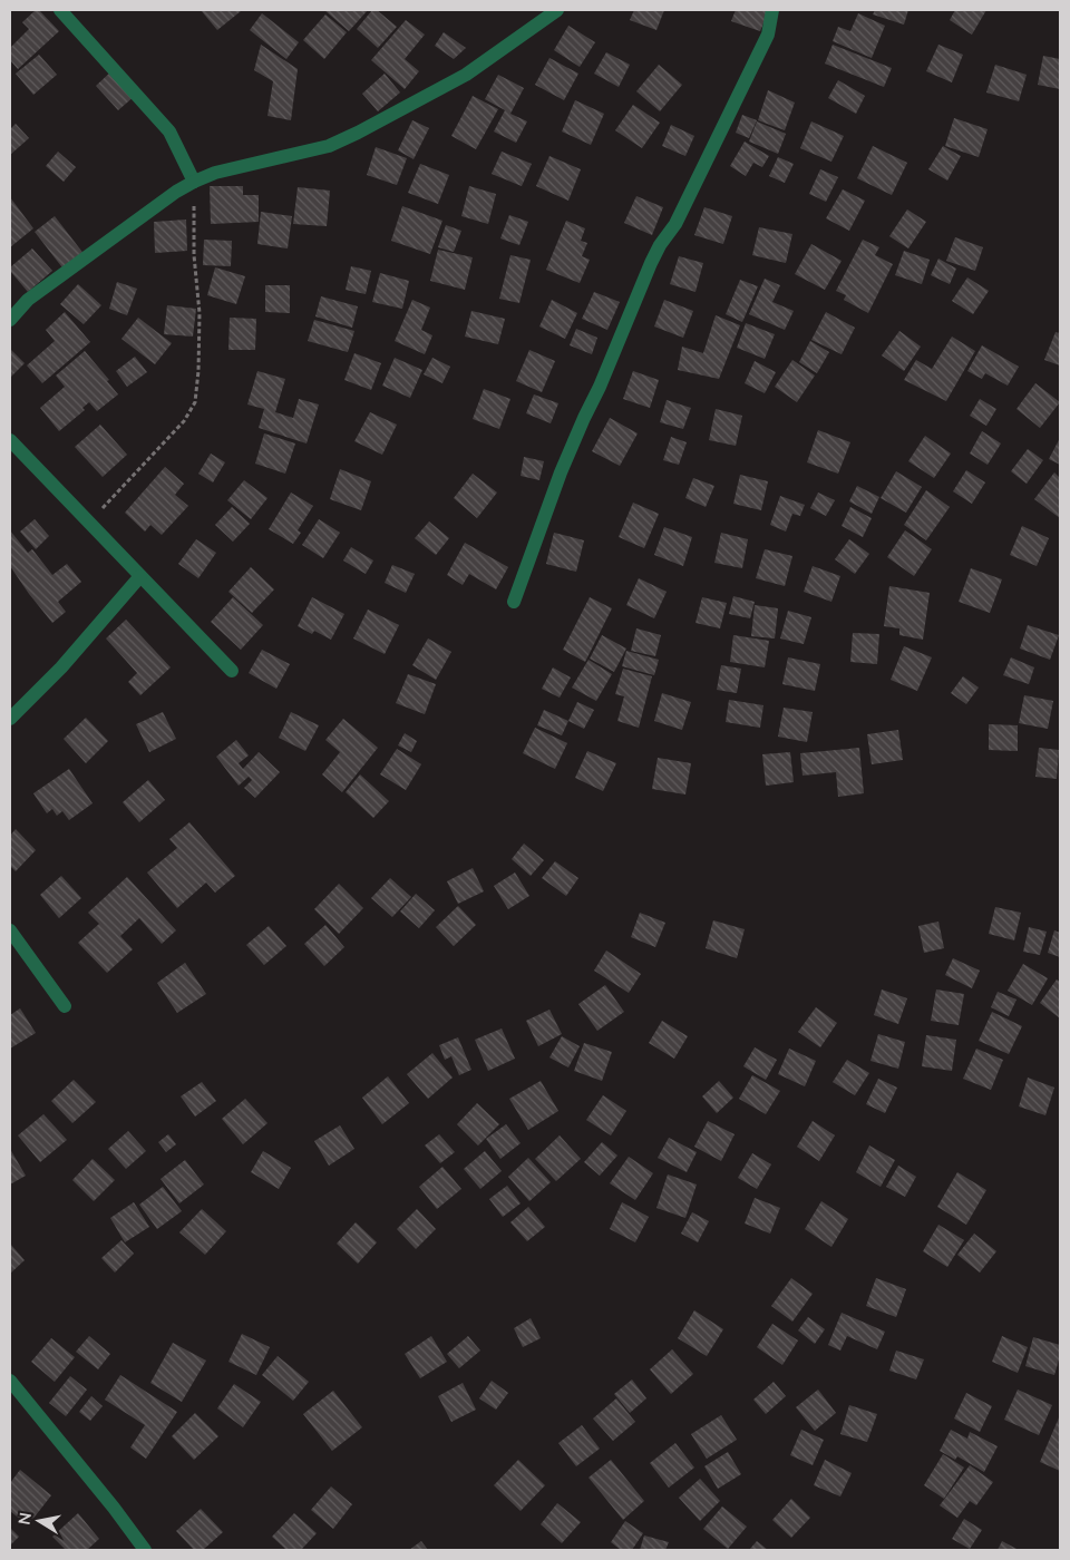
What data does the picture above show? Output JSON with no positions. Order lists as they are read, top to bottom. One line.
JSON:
{"north":"left"}
